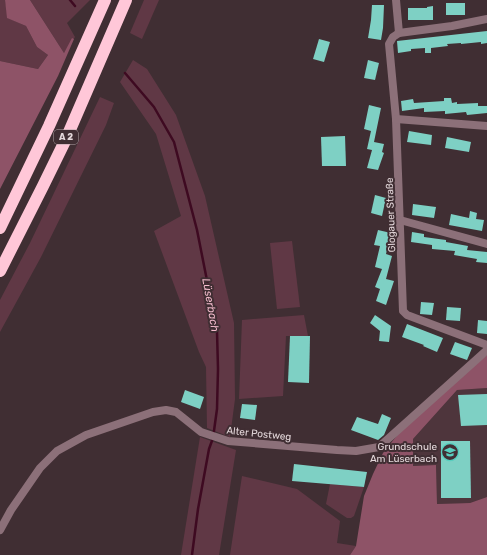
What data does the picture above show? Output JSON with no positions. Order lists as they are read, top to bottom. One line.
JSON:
{"streets":{"highway":["A 2"],"street":["Glogauer Straße","Alter Postweg"]},"water":["Lüserbach"],"places":{"school or university":["Grundschule Am Lüserbach"]}}
